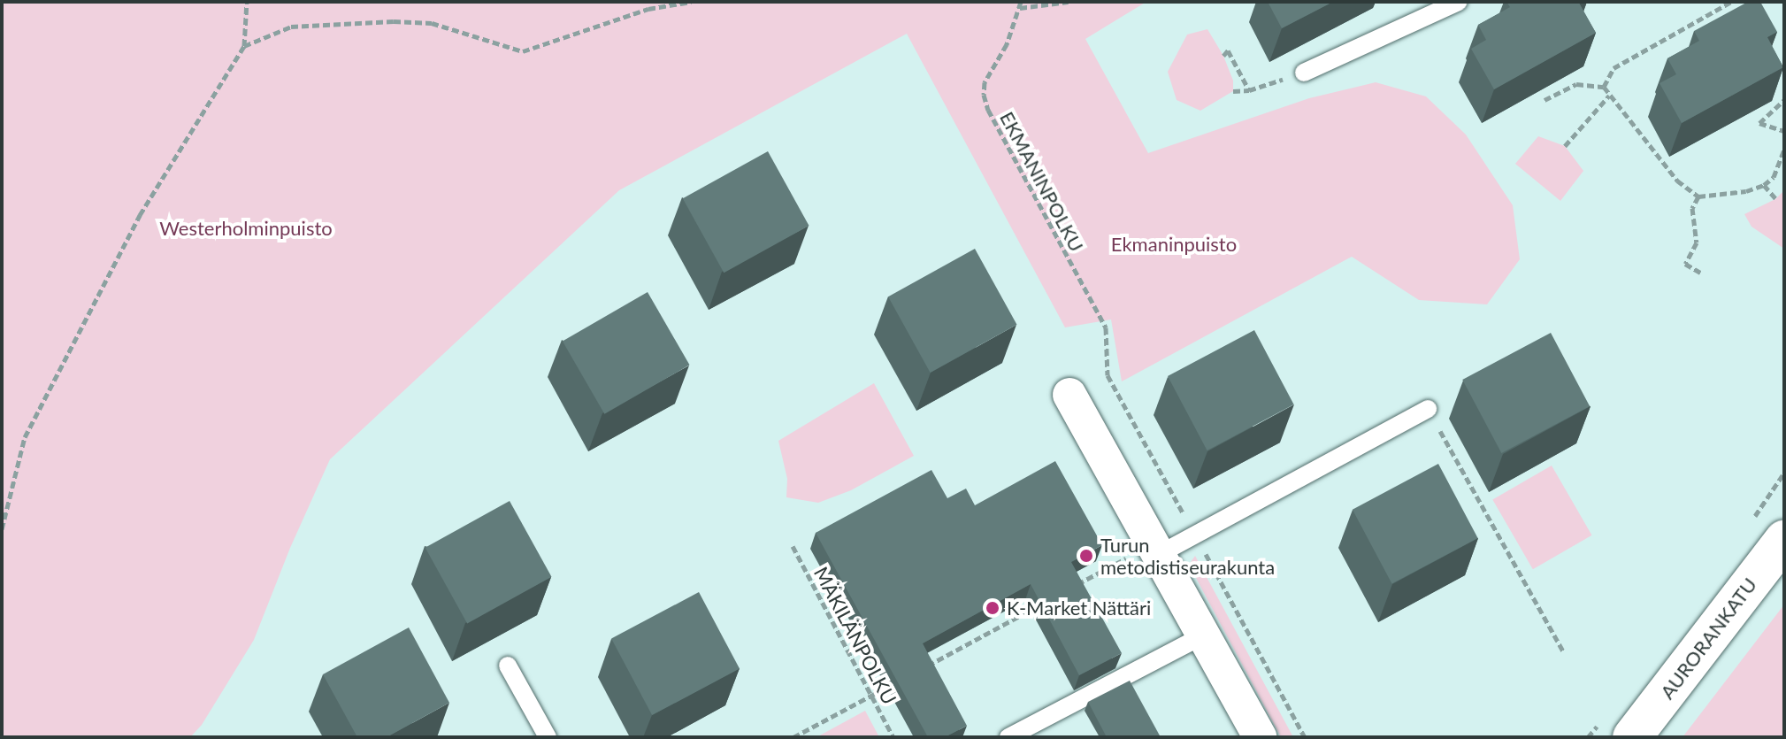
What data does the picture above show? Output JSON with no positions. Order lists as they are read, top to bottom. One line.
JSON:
{"streets":{"street":["AURORANKATU"],"path":["EKMANINPOLKU","MÄKILÄNPOLKU"]},"parks":["Westerholminpuisto","Ekmaninpuisto"],"places":["Turun metodistiseurakunta","K-Market Nättäri"]}
